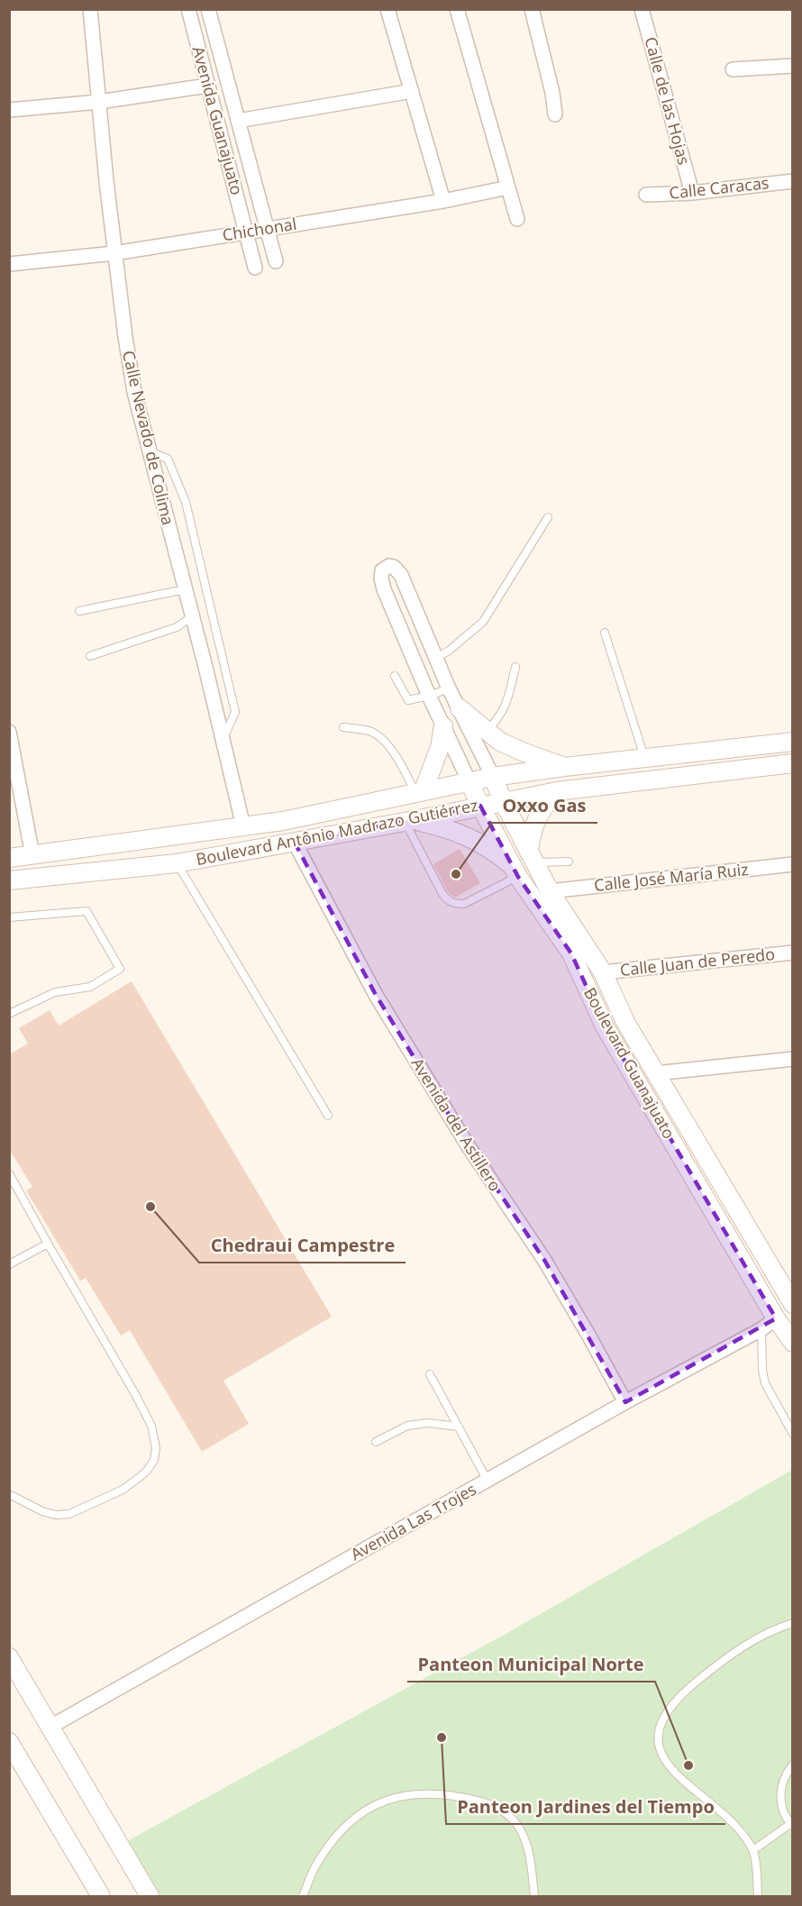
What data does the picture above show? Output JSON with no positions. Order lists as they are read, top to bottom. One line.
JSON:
{"streets":{"street":["Calle de las Hojas","Avenida Guanajuato","Calle Caracas","Chichonal","Calle Nevado de Colima","Boulevard Antônio Madrazo Gutiérrez","Calle José María Ruiz","Calle Juan de Peredo","Boulevard Guanajuato","Avenida del Astillero","Avenida Las Trojes"]},"crossings":[["Calle de las Hojas","Calle Caracas"],["Avenida Guanajuato","Chichonal"],["Chichonal","Calle Nevado de Colima"],["Calle Nevado de Colima","Boulevard Antônio Madrazo Gutiérrez"],["Boulevard Antônio Madrazo Gutiérrez","Boulevard Guanajuato"],["Boulevard Antônio Madrazo Gutiérrez","Avenida del Astillero"],["Calle José María Ruiz","Boulevard Guanajuato"],["Calle Juan de Peredo","Boulevard Guanajuato"],["Boulevard Guanajuato","Avenida Las Trojes"],["Avenida del Astillero","Avenida Las Trojes"]],"places":["Oxxo Gas","Chedraui Campestre","Panteon Jardines del Tiempo","Panteon Municipal Norte"]}
